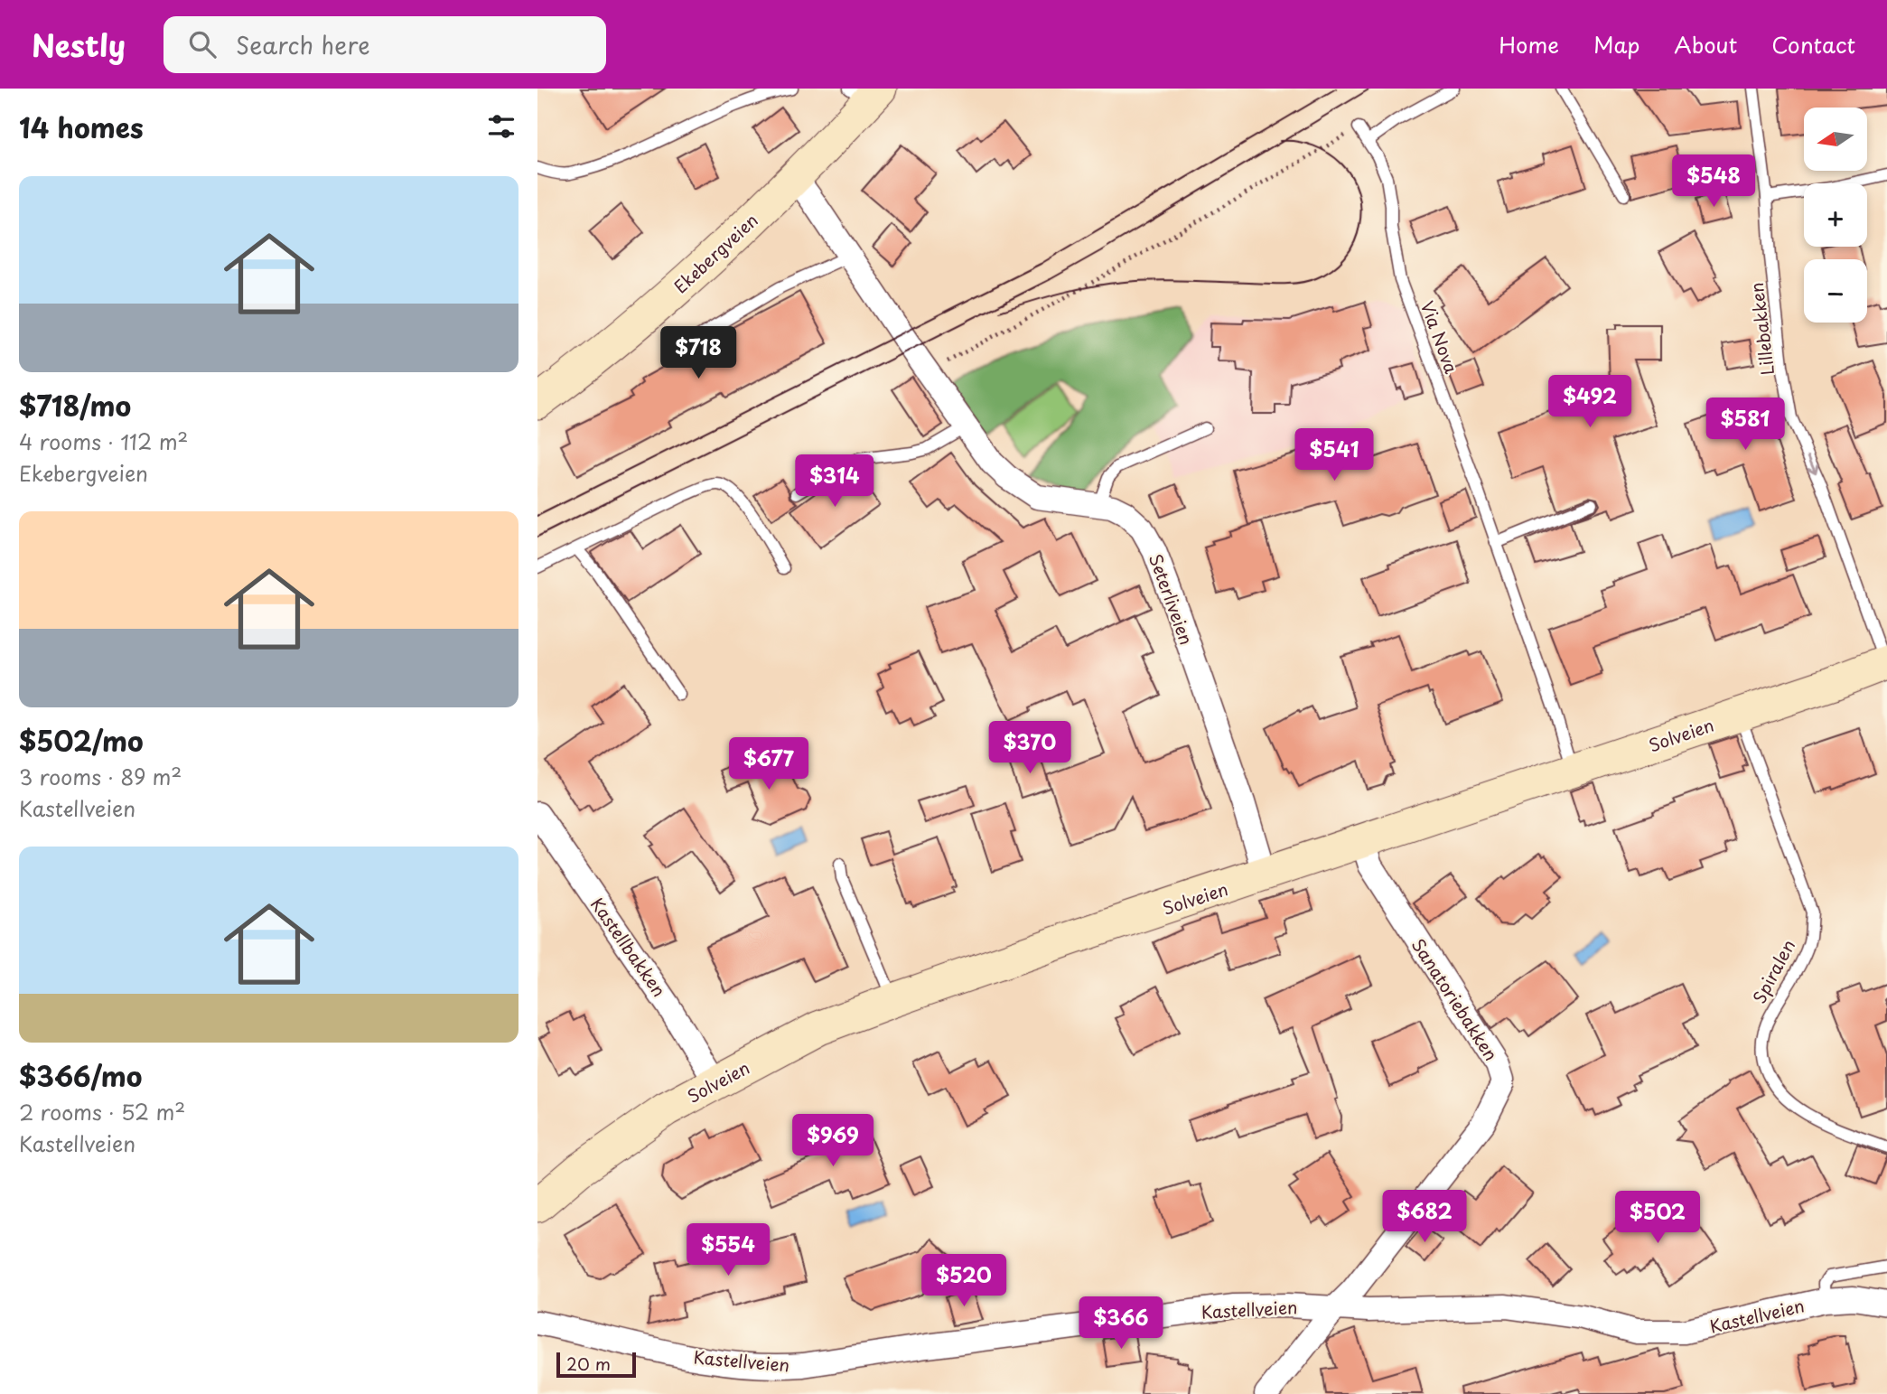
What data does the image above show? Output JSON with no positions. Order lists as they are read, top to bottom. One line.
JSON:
{"streets":{"street":["Ekebergveien","Seterliveien","Solveien","Kastellbakken","Sanatoriebakken","Kastellveien"],"lane":["Lillebakken","Via Nova","Spiralen"]},"crossings":[["Ekebergveien","Seterliveien"],["Lillebakken","Solveien"],["Via Nova","Solveien"],["Seterliveien","Solveien"],["Solveien","Kastellbakken"],["Solveien","Spiralen"],["Solveien","Sanatoriebakken"],["Sanatoriebakken","Kastellveien"]],"one_way":["Lillebakken"],"scale_bar":"20 m","north":"left","page":{"header":"Nestly","search":"Search here","nav":["Home","Map","About","Contact"],"heading":"14 homes","map_buttons":["+","−"],"price":["$548","$718","$492","$581","$541","$314","$370","$677","$969","$682","$502","$554","$520","$366"],"list":[{"name":"$718/mo","note":"4 rooms · 112 m² · Ekebergveien"},{"name":"$502/mo","note":"3 rooms · 89 m² · Kastellveien"},{"name":"$366/mo","note":"2 rooms · 52 m² · Kastellveien"}],"scale":"20 m"}}
